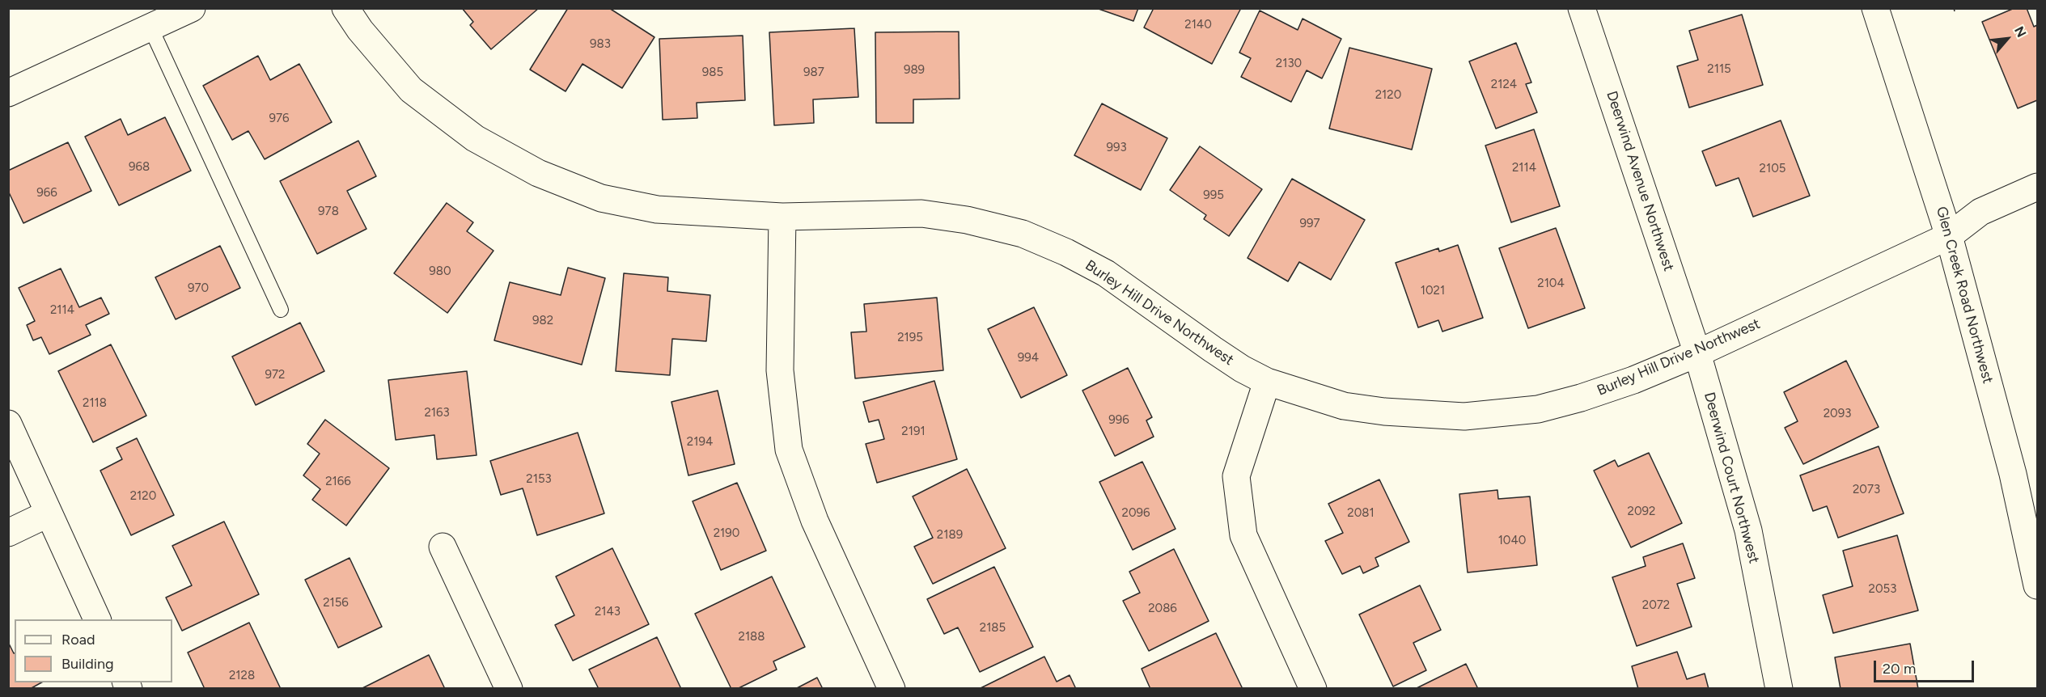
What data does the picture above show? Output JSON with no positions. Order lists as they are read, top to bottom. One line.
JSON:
{"streets":{"street":["Deerwind Avenue Northwest","Glen Creek Road Northwest","Burley Hill Drive Northwest","Deerwind Court Northwest"]},"crossings":[["Deerwind Avenue Northwest","Burley Hill Drive Northwest"],["Deerwind Avenue Northwest","Deerwind Court Northwest"],["Glen Creek Road Northwest","Burley Hill Drive Northwest"],["Burley Hill Drive Northwest","Deerwind Court Northwest"]],"house_numbers":["2140","983","2130","2115","989","985","987","2124","2120","976","993","968","2114","2105","966","995","978","997","980","2104","970","1021","2114","982","2195","994","972","2118","2163","2093","996","2191","2194","2153","2166","2073","2120","2092","2096","2081","2190","2189","1040","2053","2156","2072","2086","2143","2185","2188","2128"],"legend":["Road","Building"],"scale_bar":"20 m","north":"top right"}
